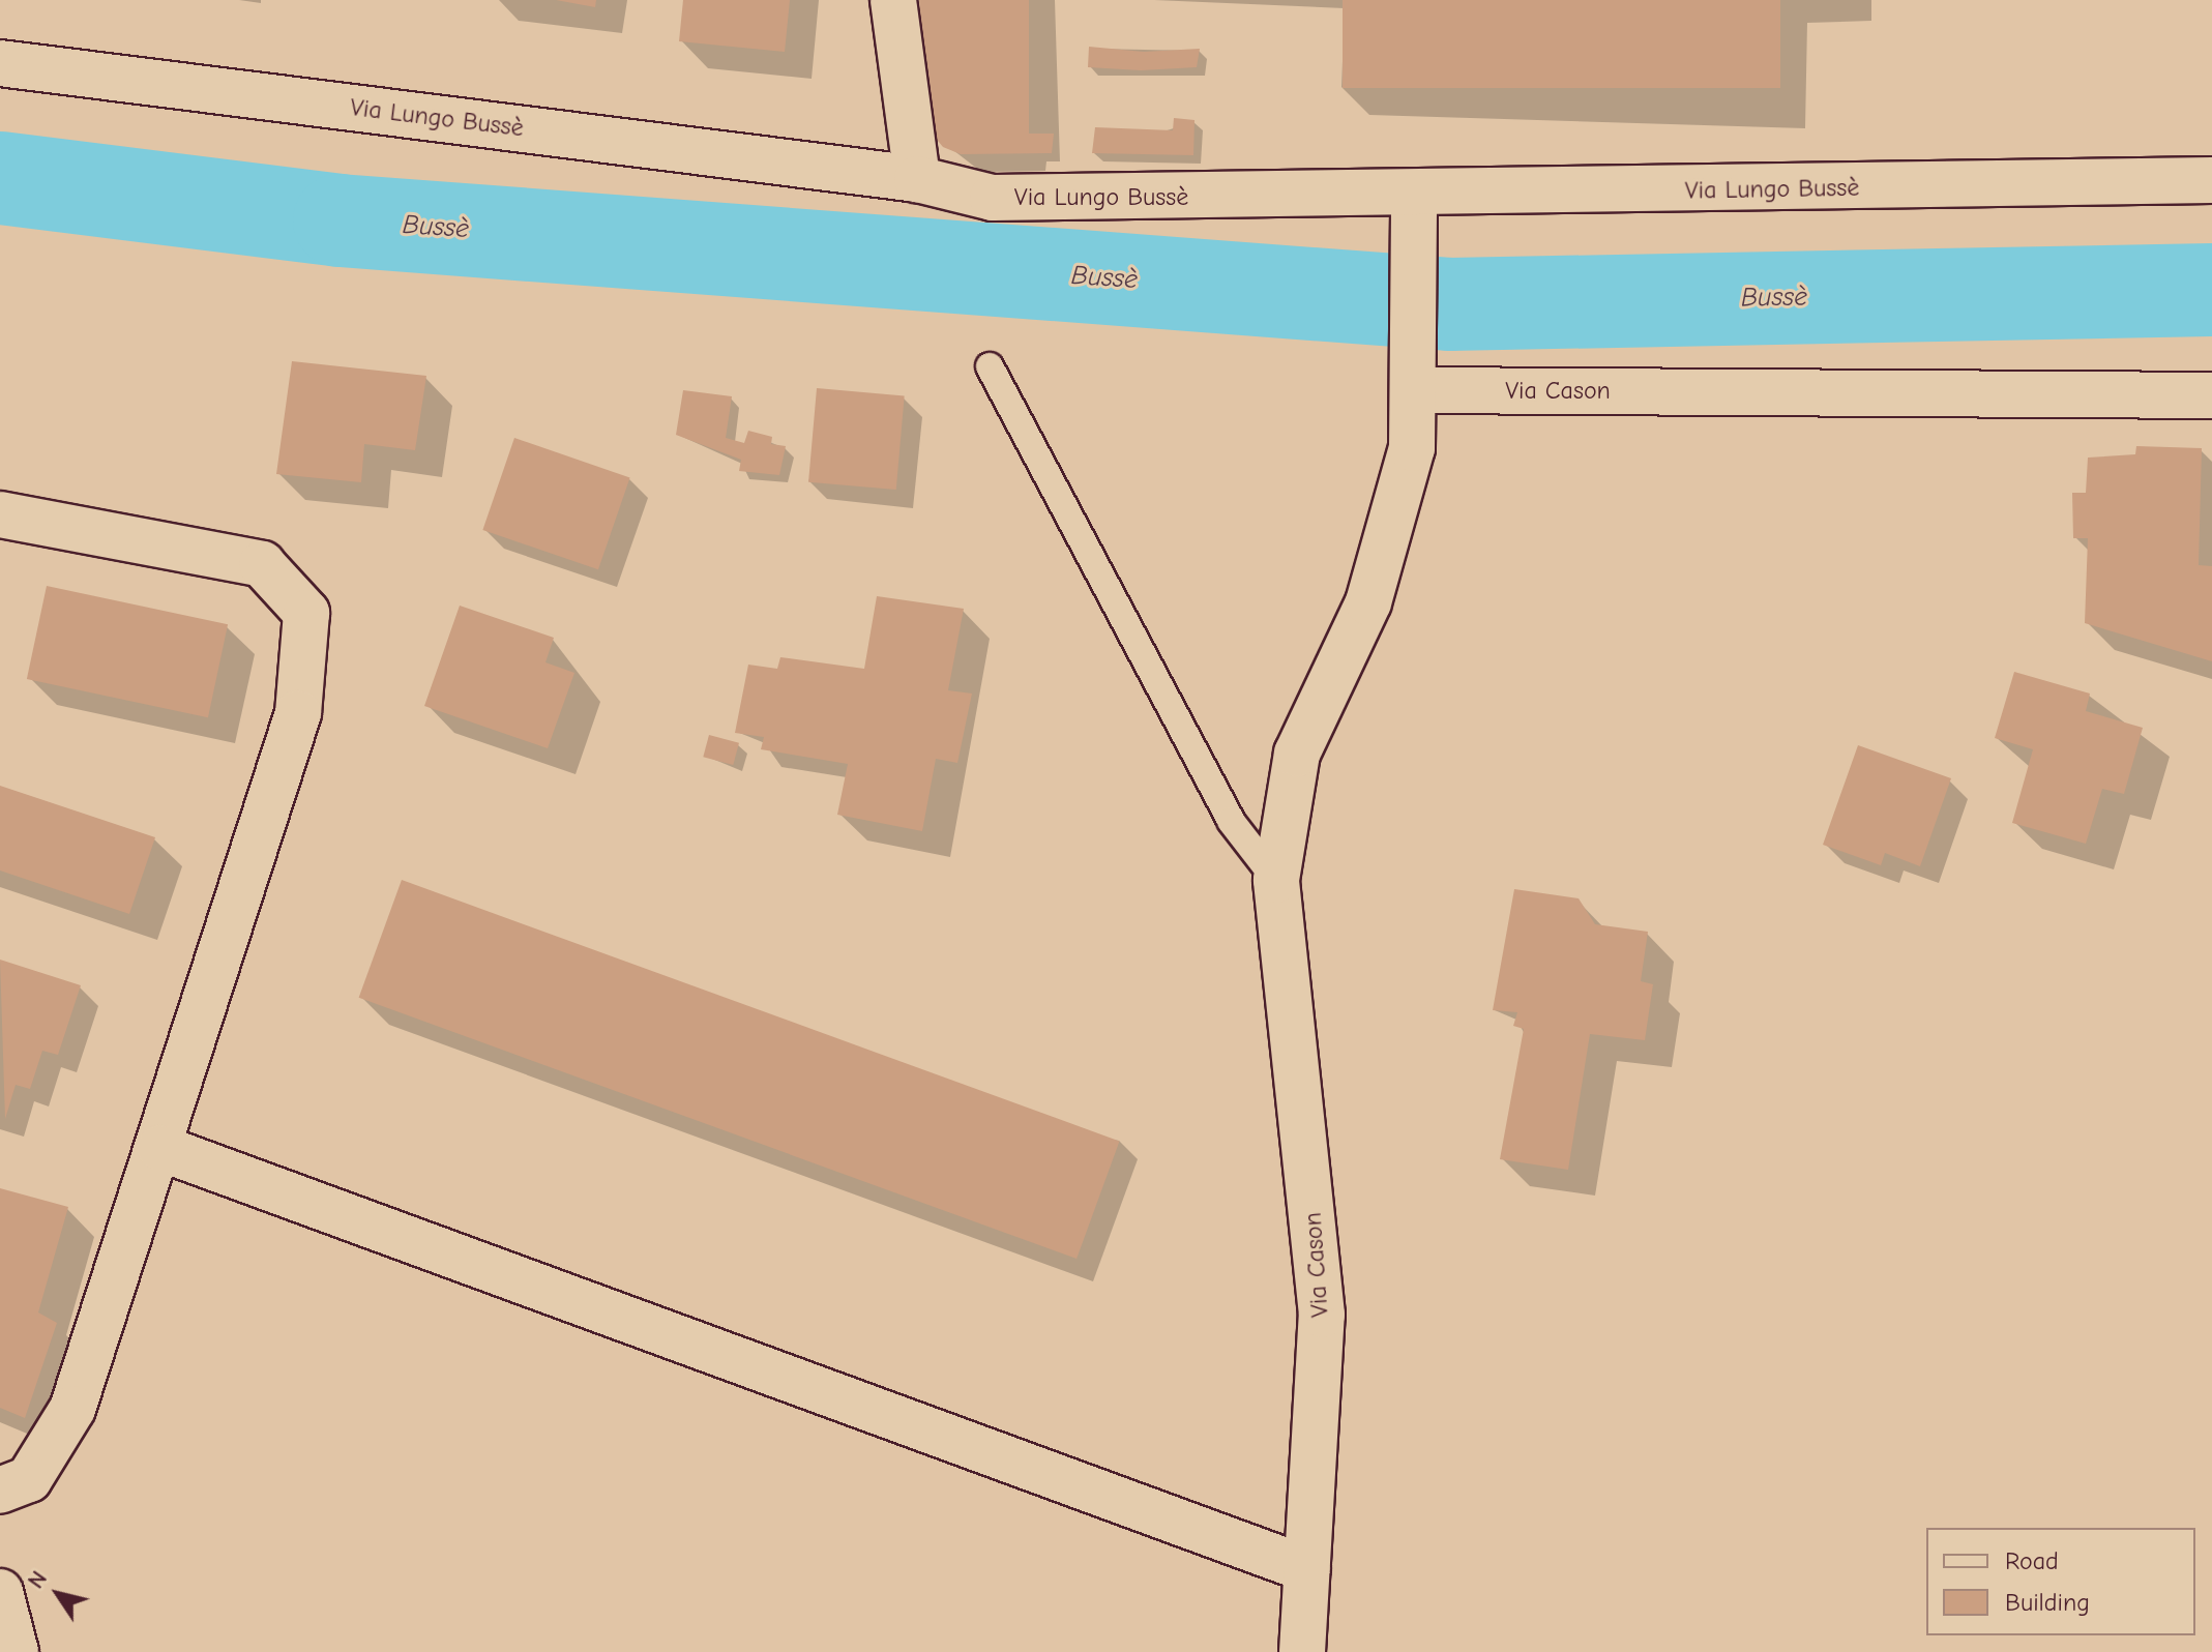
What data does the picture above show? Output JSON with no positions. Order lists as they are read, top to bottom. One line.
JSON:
{"streets":{"street":["Via Lungo Bussè","Via Cason"]},"water":["Bussè"],"legend":["Road","Building"],"north":"top left"}
